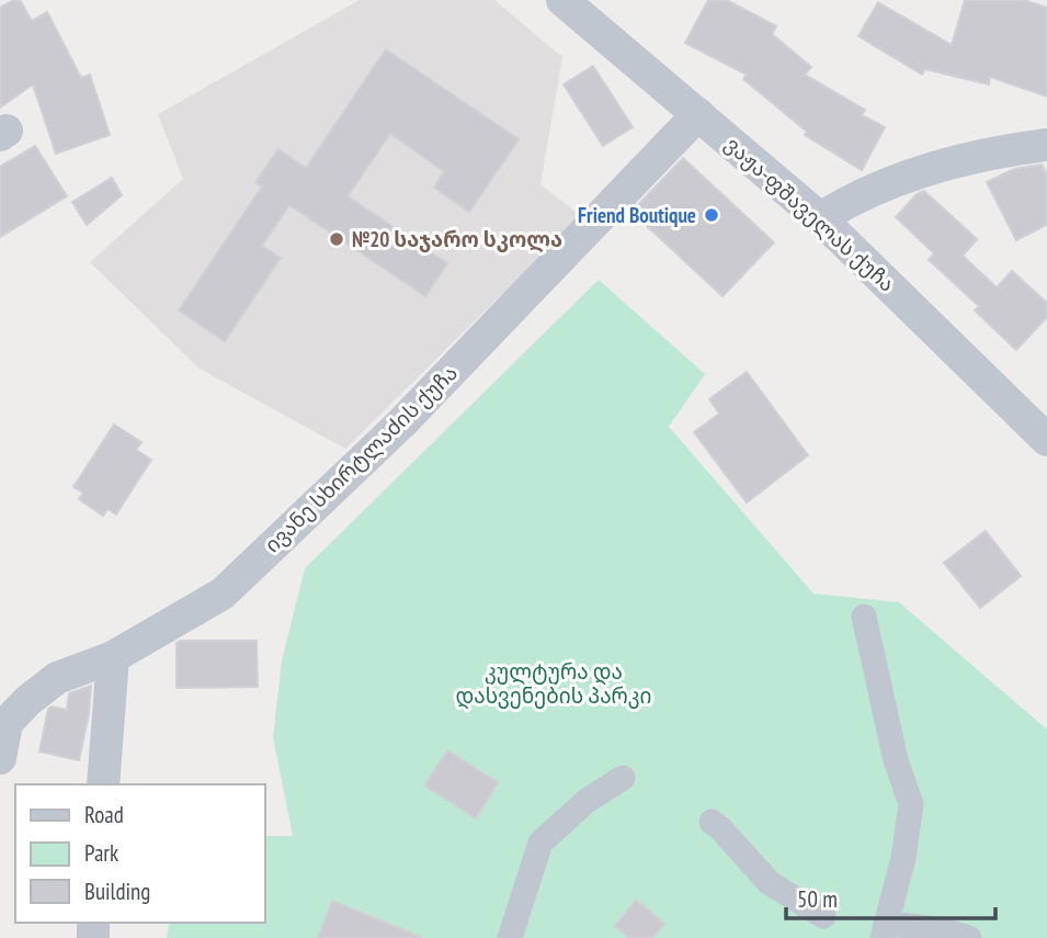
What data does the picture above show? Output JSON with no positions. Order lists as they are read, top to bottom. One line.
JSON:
{"streets":{"street":["ვაჟა-ფშაველას ქუჩა","ივანე სხირტლაძის ქუჩა"]},"crossings":[["ვაჟა-ფშაველას ქუჩა","ივანე სხირტლაძის ქუჩა"]],"parks":["კულტურა და დასვენების პარკი"],"places":["Friend Boutique","№20 საჯარო სკოლა"],"legend":["Road","Park","Building"],"scale_bar":"50 m"}
